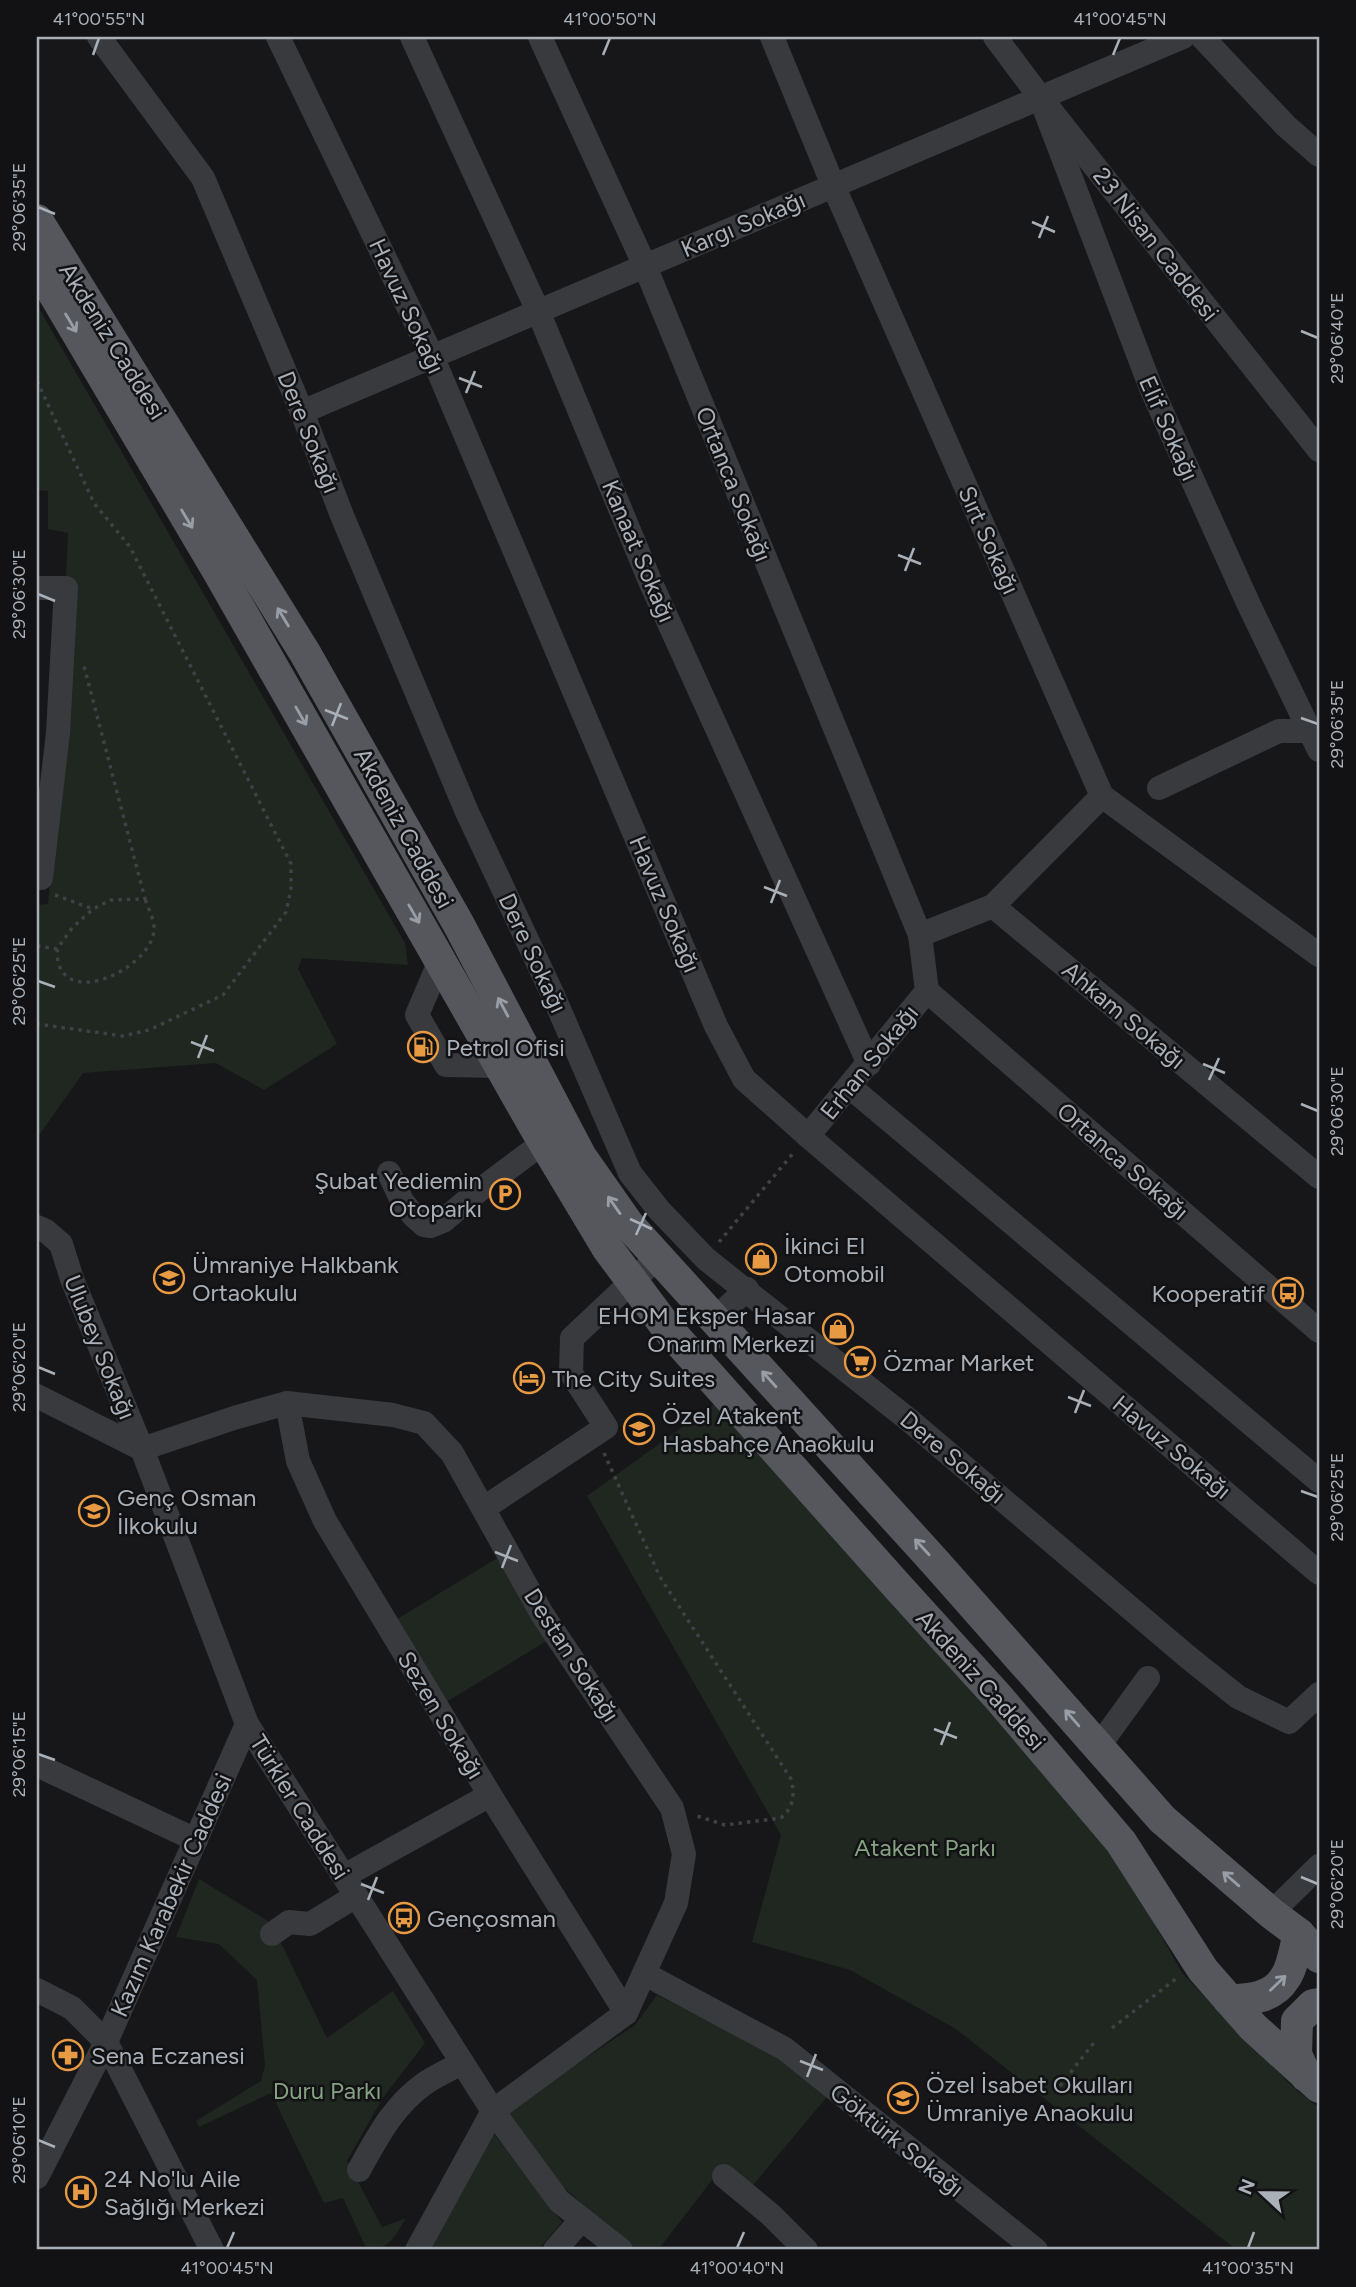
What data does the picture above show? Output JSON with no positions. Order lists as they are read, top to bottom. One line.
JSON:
{"streets":{"main road":["Akdeniz Caddesi"],"street":["Kargı Sokağı","23 Nisan Caddesi","Havuz Sokağı","Elif Sokağı","Dere Sokağı","Ortanca Sokağı","Sırt Sokağı","Kanaat Sokağı","Ahkam Sokağı","Erhan Sokağı","Ulubey Sokağı","Destan Sokağı","Sezen Sokağı","Türkler Caddesi","Kazım Karabekir Caddesi","Göktürk Sokağı"]},"crossings":[["Kargı Sokağı","23 Nisan Caddesi"],["Kargı Sokağı","Havuz Sokağı"],["Kargı Sokağı","Elif Sokağı"],["Kargı Sokağı","Dere Sokağı"],["Kargı Sokağı","Ortanca Sokağı"],["Kargı Sokağı","Sırt Sokağı"],["Kargı Sokağı","Kanaat Sokağı"],["23 Nisan Caddesi","Elif Sokağı"],["Havuz Sokağı","Erhan Sokağı"],["Dere Sokağı","Erhan Sokağı"],["Ortanca Sokağı","Erhan Sokağı"],["Kanaat Sokağı","Erhan Sokağı"],["Ulubey Sokağı","Destan Sokağı"],["Ulubey Sokağı","Türkler Caddesi"],["Destan Sokağı","Sezen Sokağı"],["Destan Sokağı","Türkler Caddesi"],["Destan Sokağı","Göktürk Sokağı"],["Türkler Caddesi","Kazım Karabekir Caddesi"]],"parks":["Atakent Parkı","Duru Parkı"],"places":{"fuel station":["Petrol Ofisi"],"parking":["Şubat Yediemin Otoparkı"],"shop":["İkinci El Otomobil","EHOM Eksper Hasar Onarım Merkezi"],"school or university":["Ümraniye Halkbank Ortaokulu","Özel Atakent Hasbahçe Anaokulu","Genç Osman İlkokulu","Özel İsabet Okulları Ümraniye Anaokulu"],"bus stop":["Kooperatif","Gençosman"],"supermarket":["Özmar Market"],"hotel":["The City Suites"],"pharmacy":["Sena Eczanesi"],"hospital":["24 No'lu Aile Sağlığı Merkezi"]},"north":"left","coordinates":["41°00'55\"N","41°00'50\"N","41°00'45\"N","29°06'35\"E","29°06'40\"E","29°06'30\"E","29°06'25\"E","29°06'20\"E","29°06'15\"E","29°06'10\"E","41°00'40\"N","41°00'35\"N"]}
